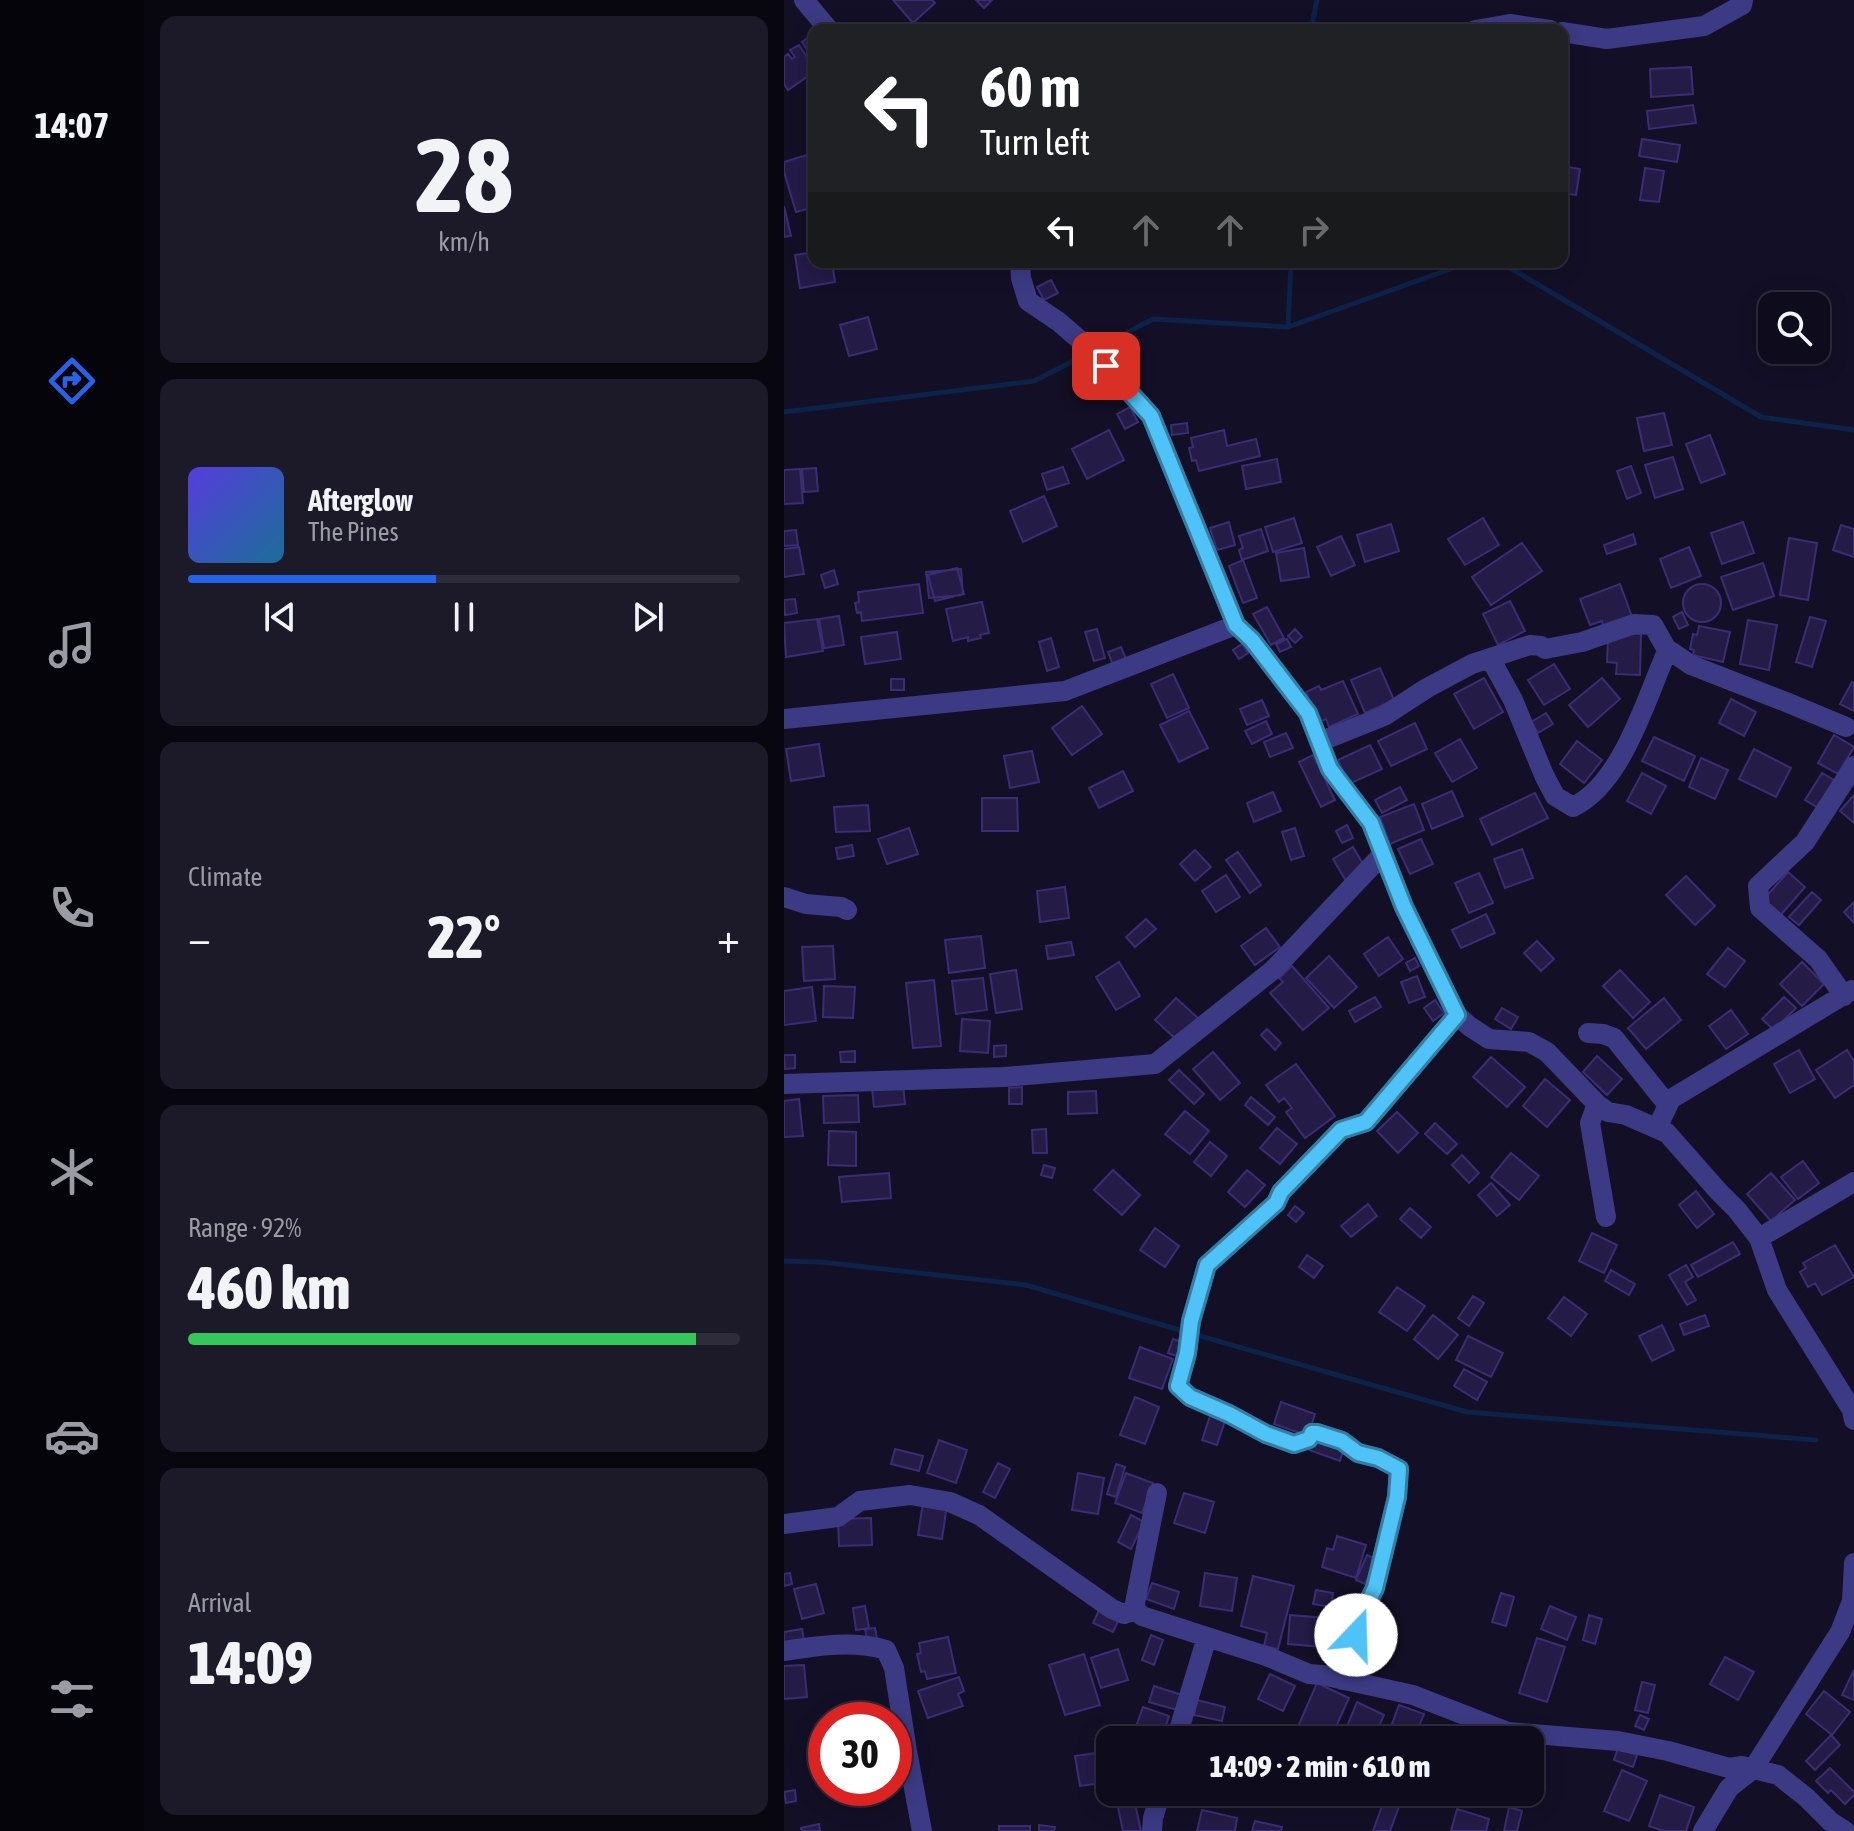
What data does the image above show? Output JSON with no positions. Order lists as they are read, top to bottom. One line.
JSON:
{"page":{"tabs":"14:07","tile":[["28","km/h"],"Climate",["Range · 92%","460 km"],["Arrival","14:09"]],"turn":["60 m","Turn left"],"song":["Afterglow","The Pines"],"heat":["−","22°","+"],"limit":"30","trip":"14:09 · 2 min · 610 m"}}
